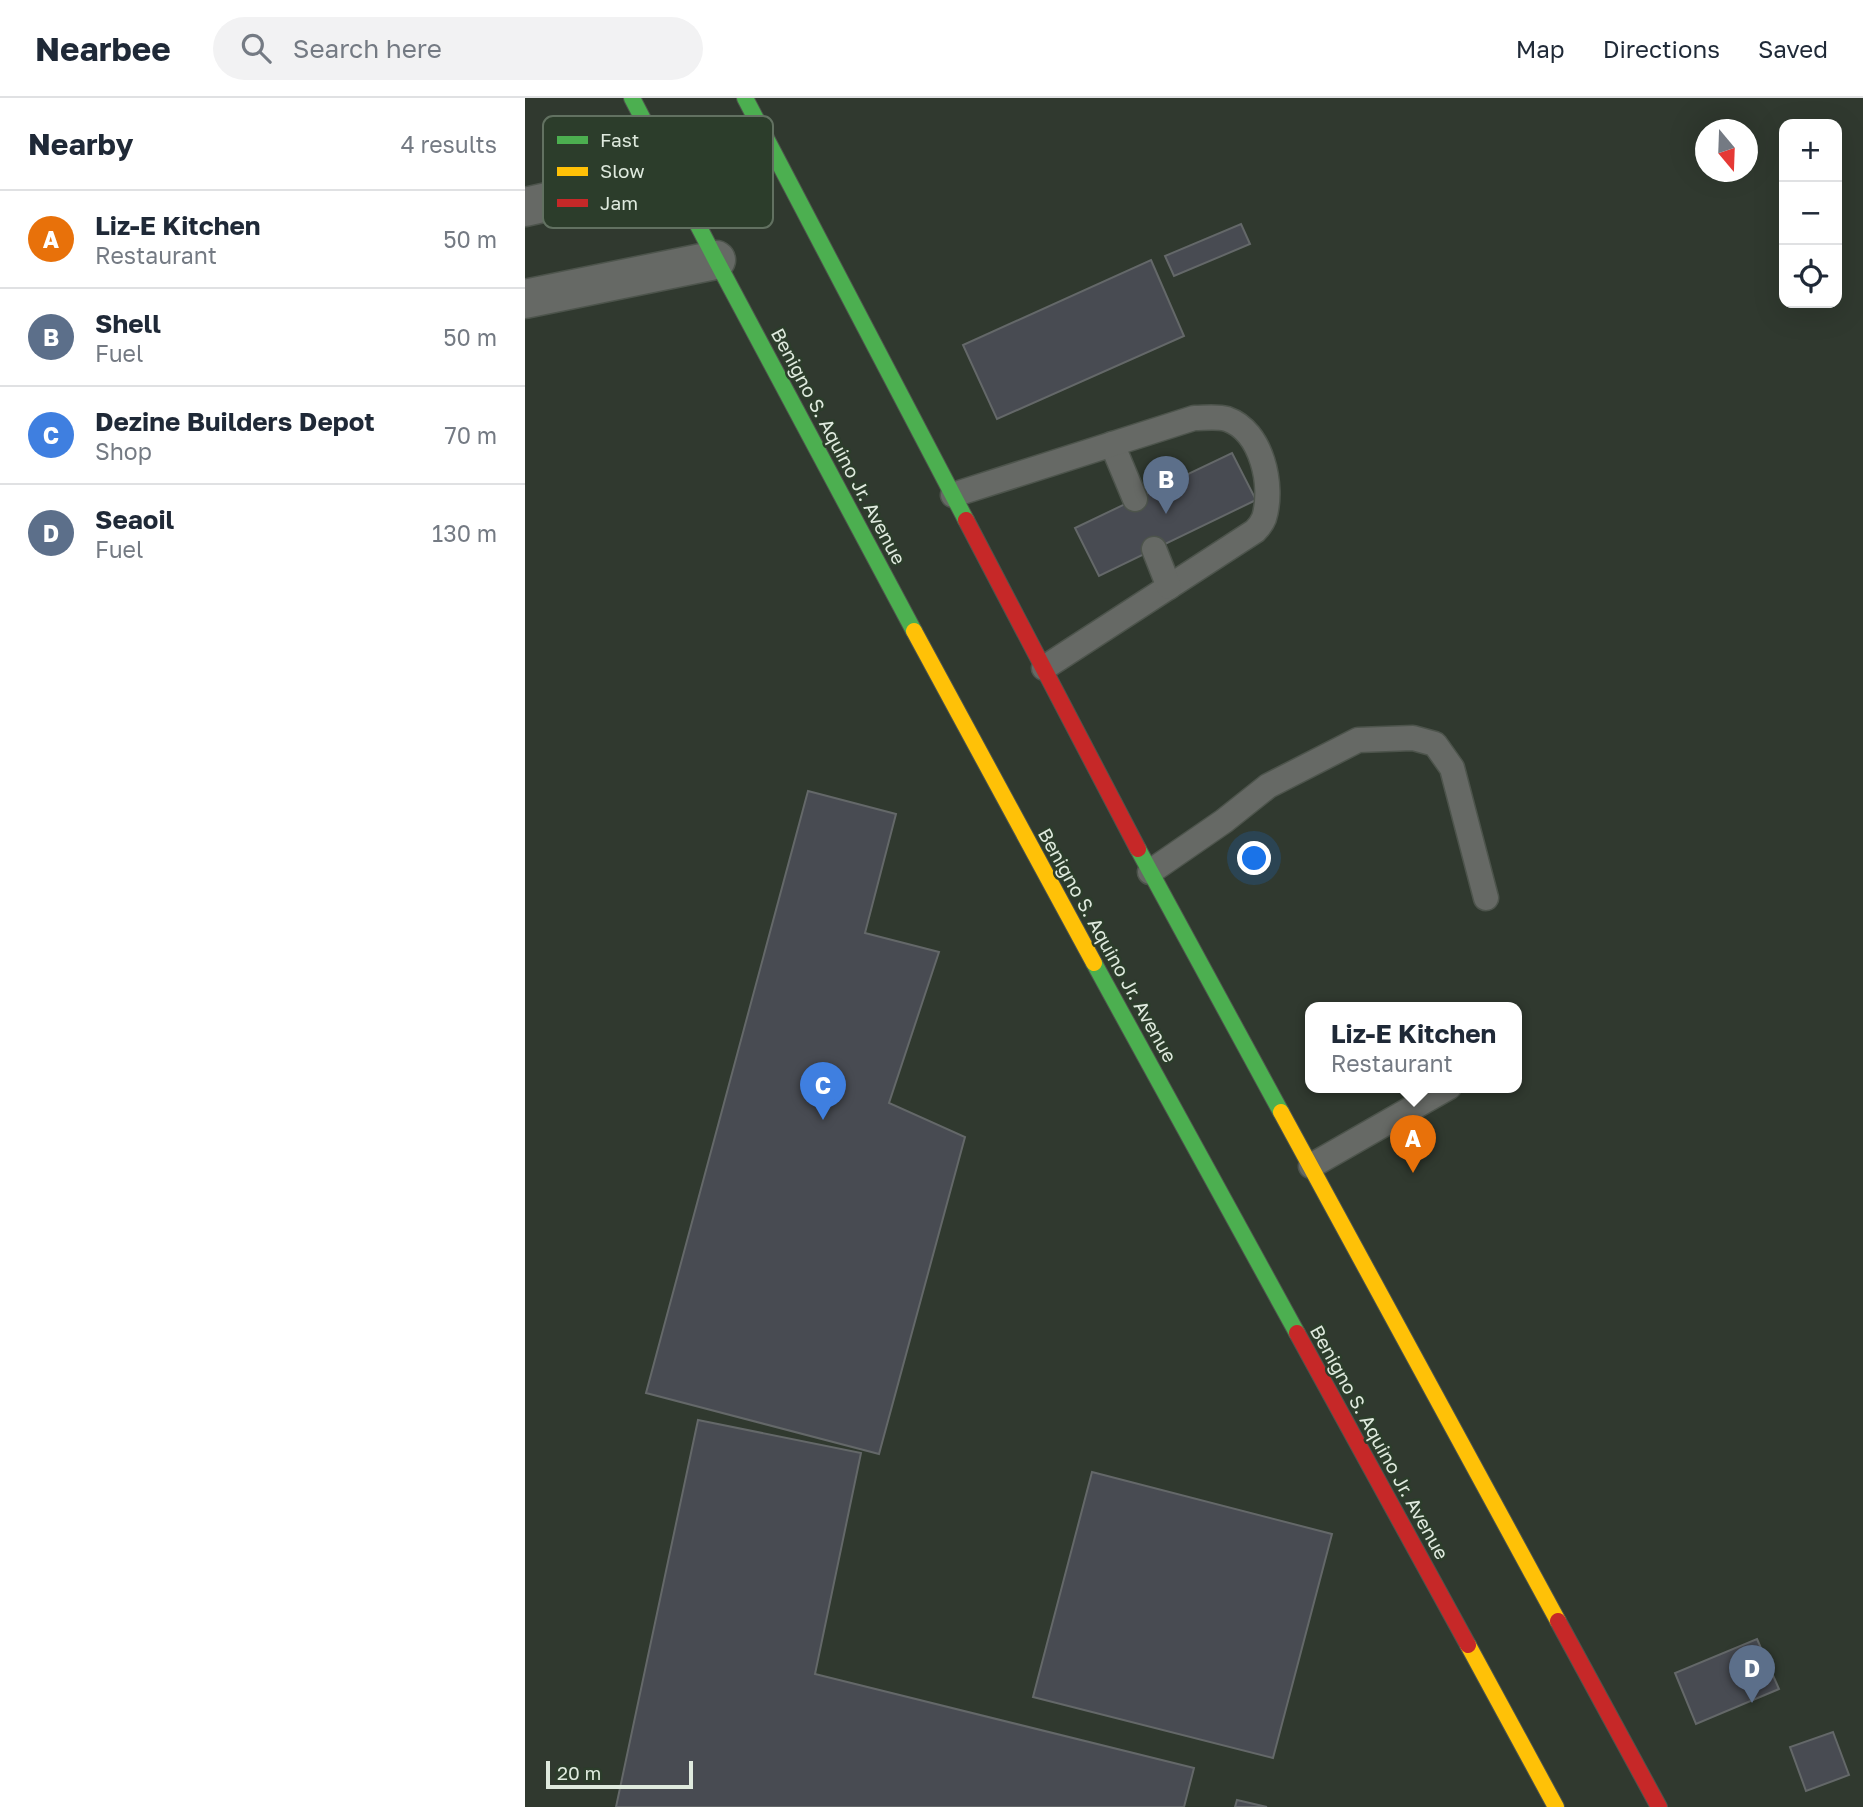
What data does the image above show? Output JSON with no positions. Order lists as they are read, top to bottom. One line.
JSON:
{"streets":{"main road":["Benigno S. Aquino Jr. Avenue"]},"legend":["Fast","Slow","Jam"],"scale_bar":"20 m","north":"bottom","page":{"header":"Nearbee","search":"Search here","nav":["Map","Directions","Saved"],"heading":["Nearby","4 results"],"map_buttons":["+","−"],"list":[{"mark":"A","name":"Liz-E Kitchen","note":"Restaurant","value":"50 m"},{"mark":"B","name":"Shell","note":"Fuel","value":"50 m"},{"mark":"C","name":"Dezine Builders Depot","note":"Shop","value":"70 m"},{"mark":"D","name":"Seaoil","note":"Fuel","value":"130 m"}],"pins":["B","C","A","D"],"popup":["Liz-E Kitchen","Restaurant"],"scale":"20 m"}}
